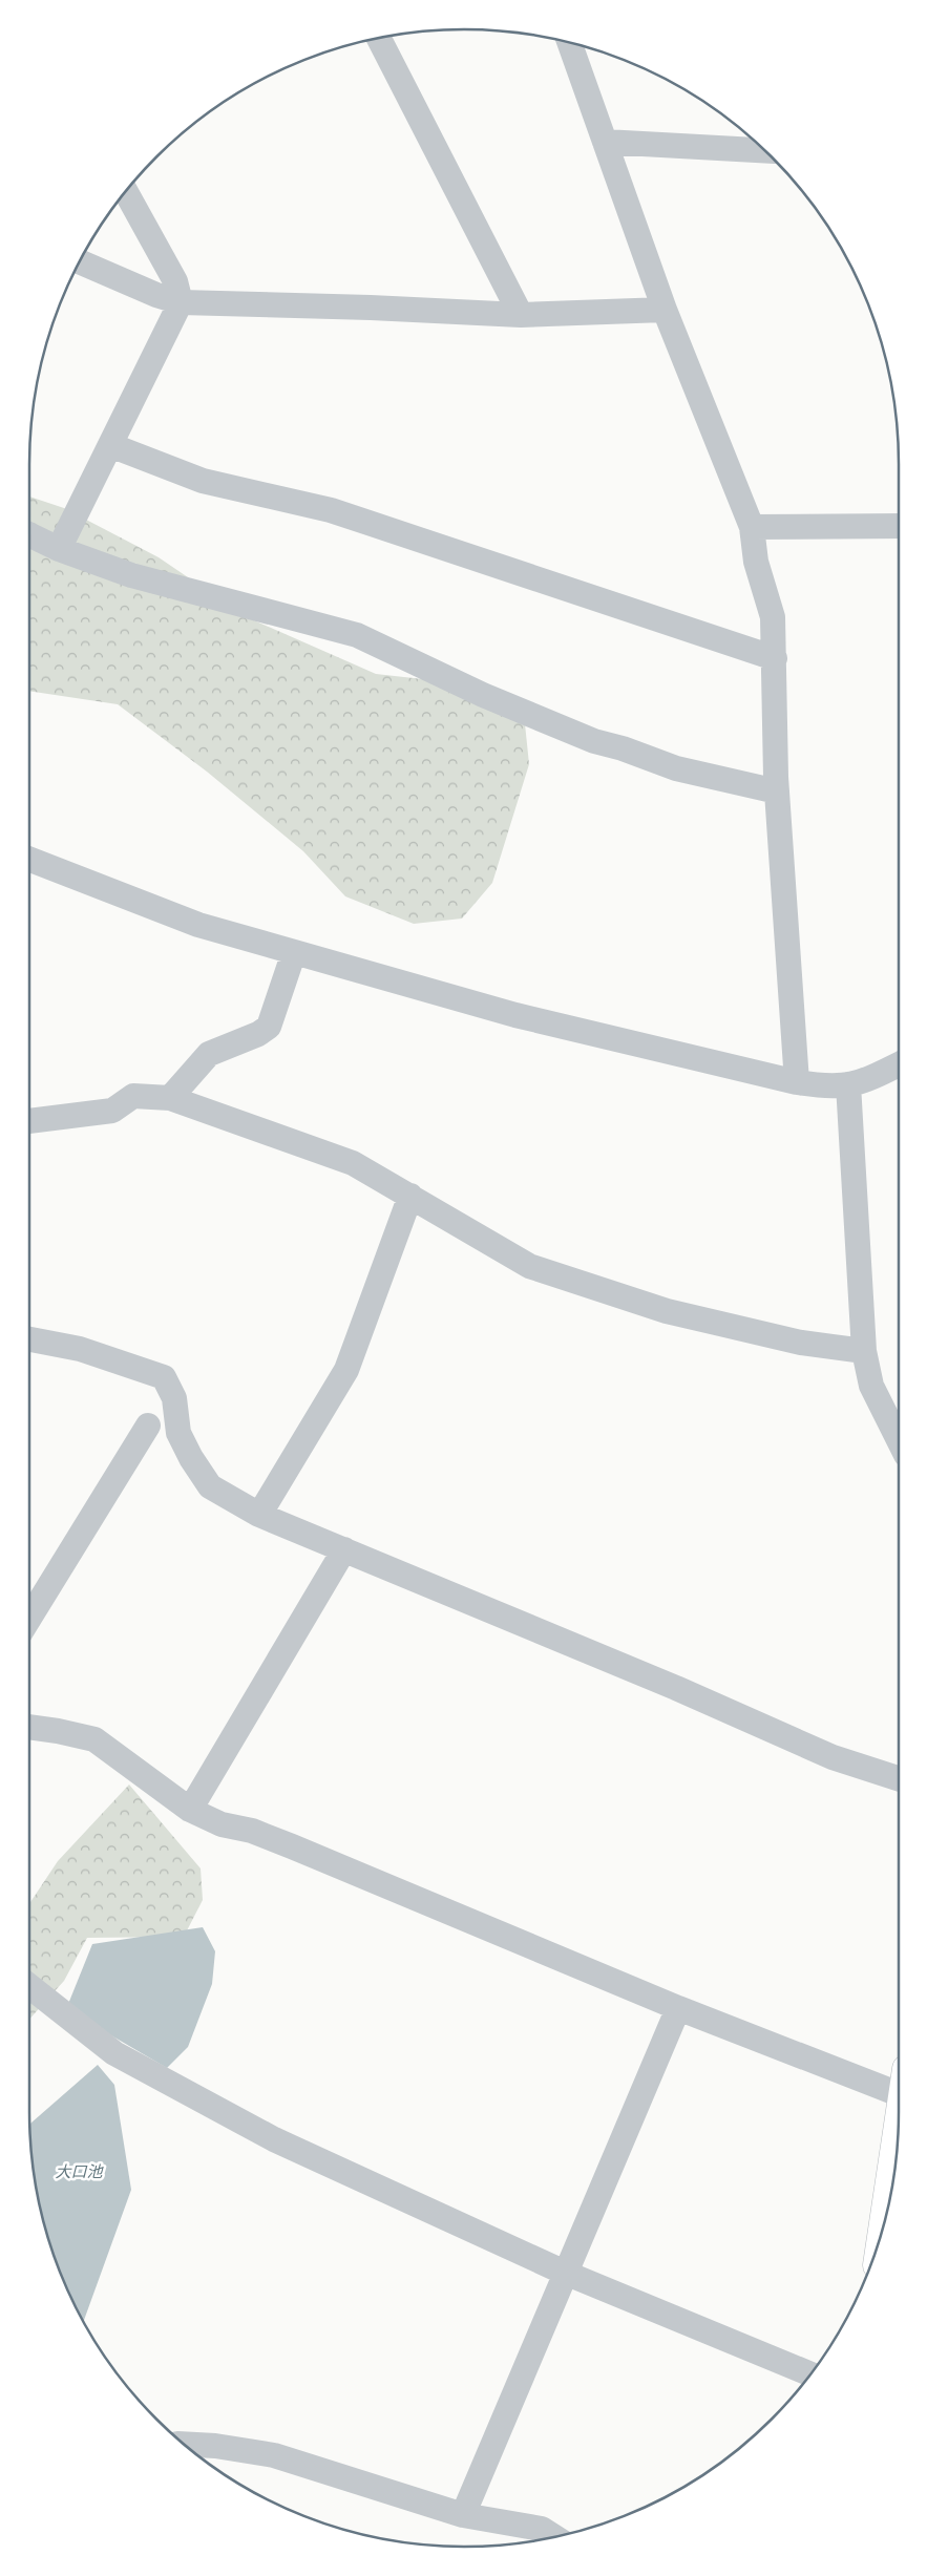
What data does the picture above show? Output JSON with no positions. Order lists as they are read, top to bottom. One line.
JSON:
{"water":["大口池"]}
